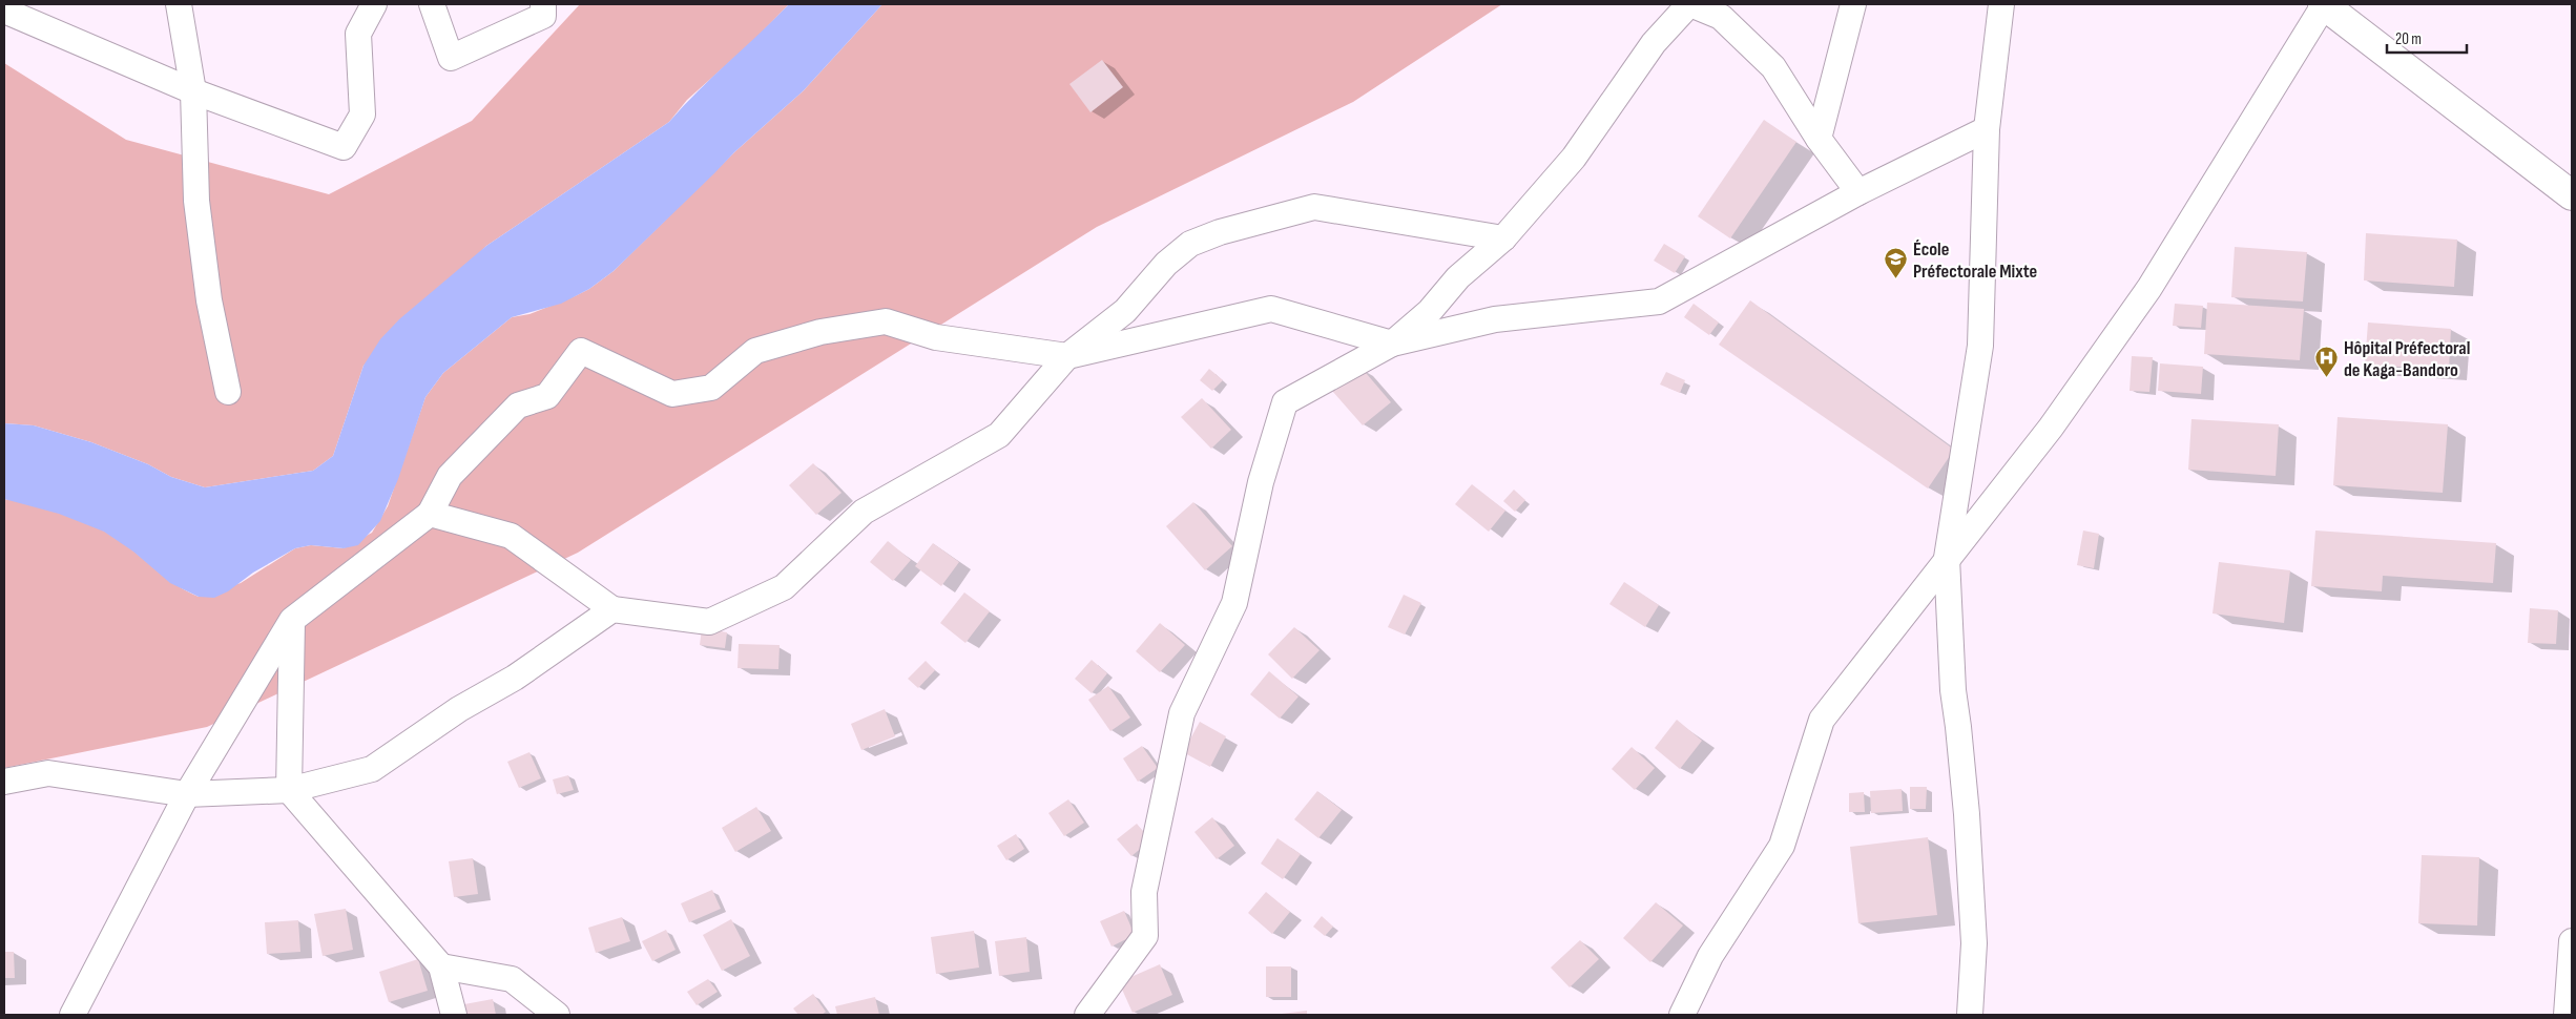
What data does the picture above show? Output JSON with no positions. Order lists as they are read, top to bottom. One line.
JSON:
{"places":{"school or university":["École Préfectorale Mixte"],"hospital":["Hôpital Préfectoral de Kaga-Bandoro"]},"scale_bar":"20 m"}
